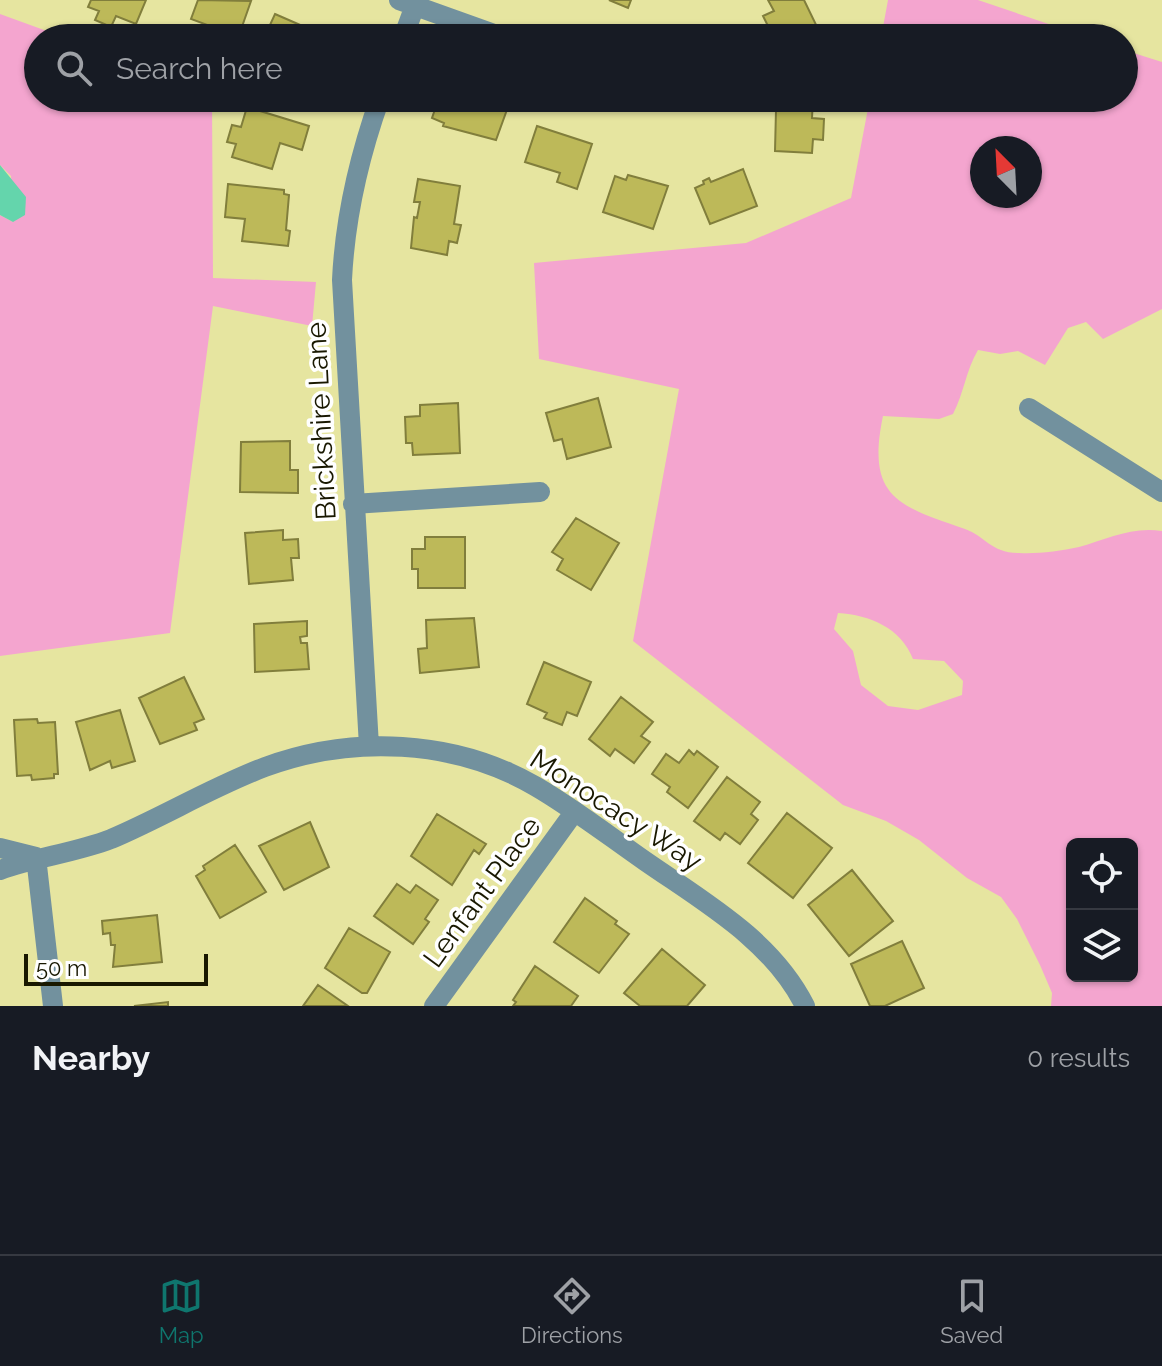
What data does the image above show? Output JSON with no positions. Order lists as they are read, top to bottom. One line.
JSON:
{"streets":{"street":["Brickshire Lane","Monocacy Way","Lenfant Place"]},"crossings":[["Brickshire Lane","Monocacy Way"],["Monocacy Way","Lenfant Place"]],"scale_bar":"50 m","north":"top left","page":{"search":"Search here","scale":"50 m","heading":["Nearby","0 results"],"nav":["Map","Directions","Saved"]}}
